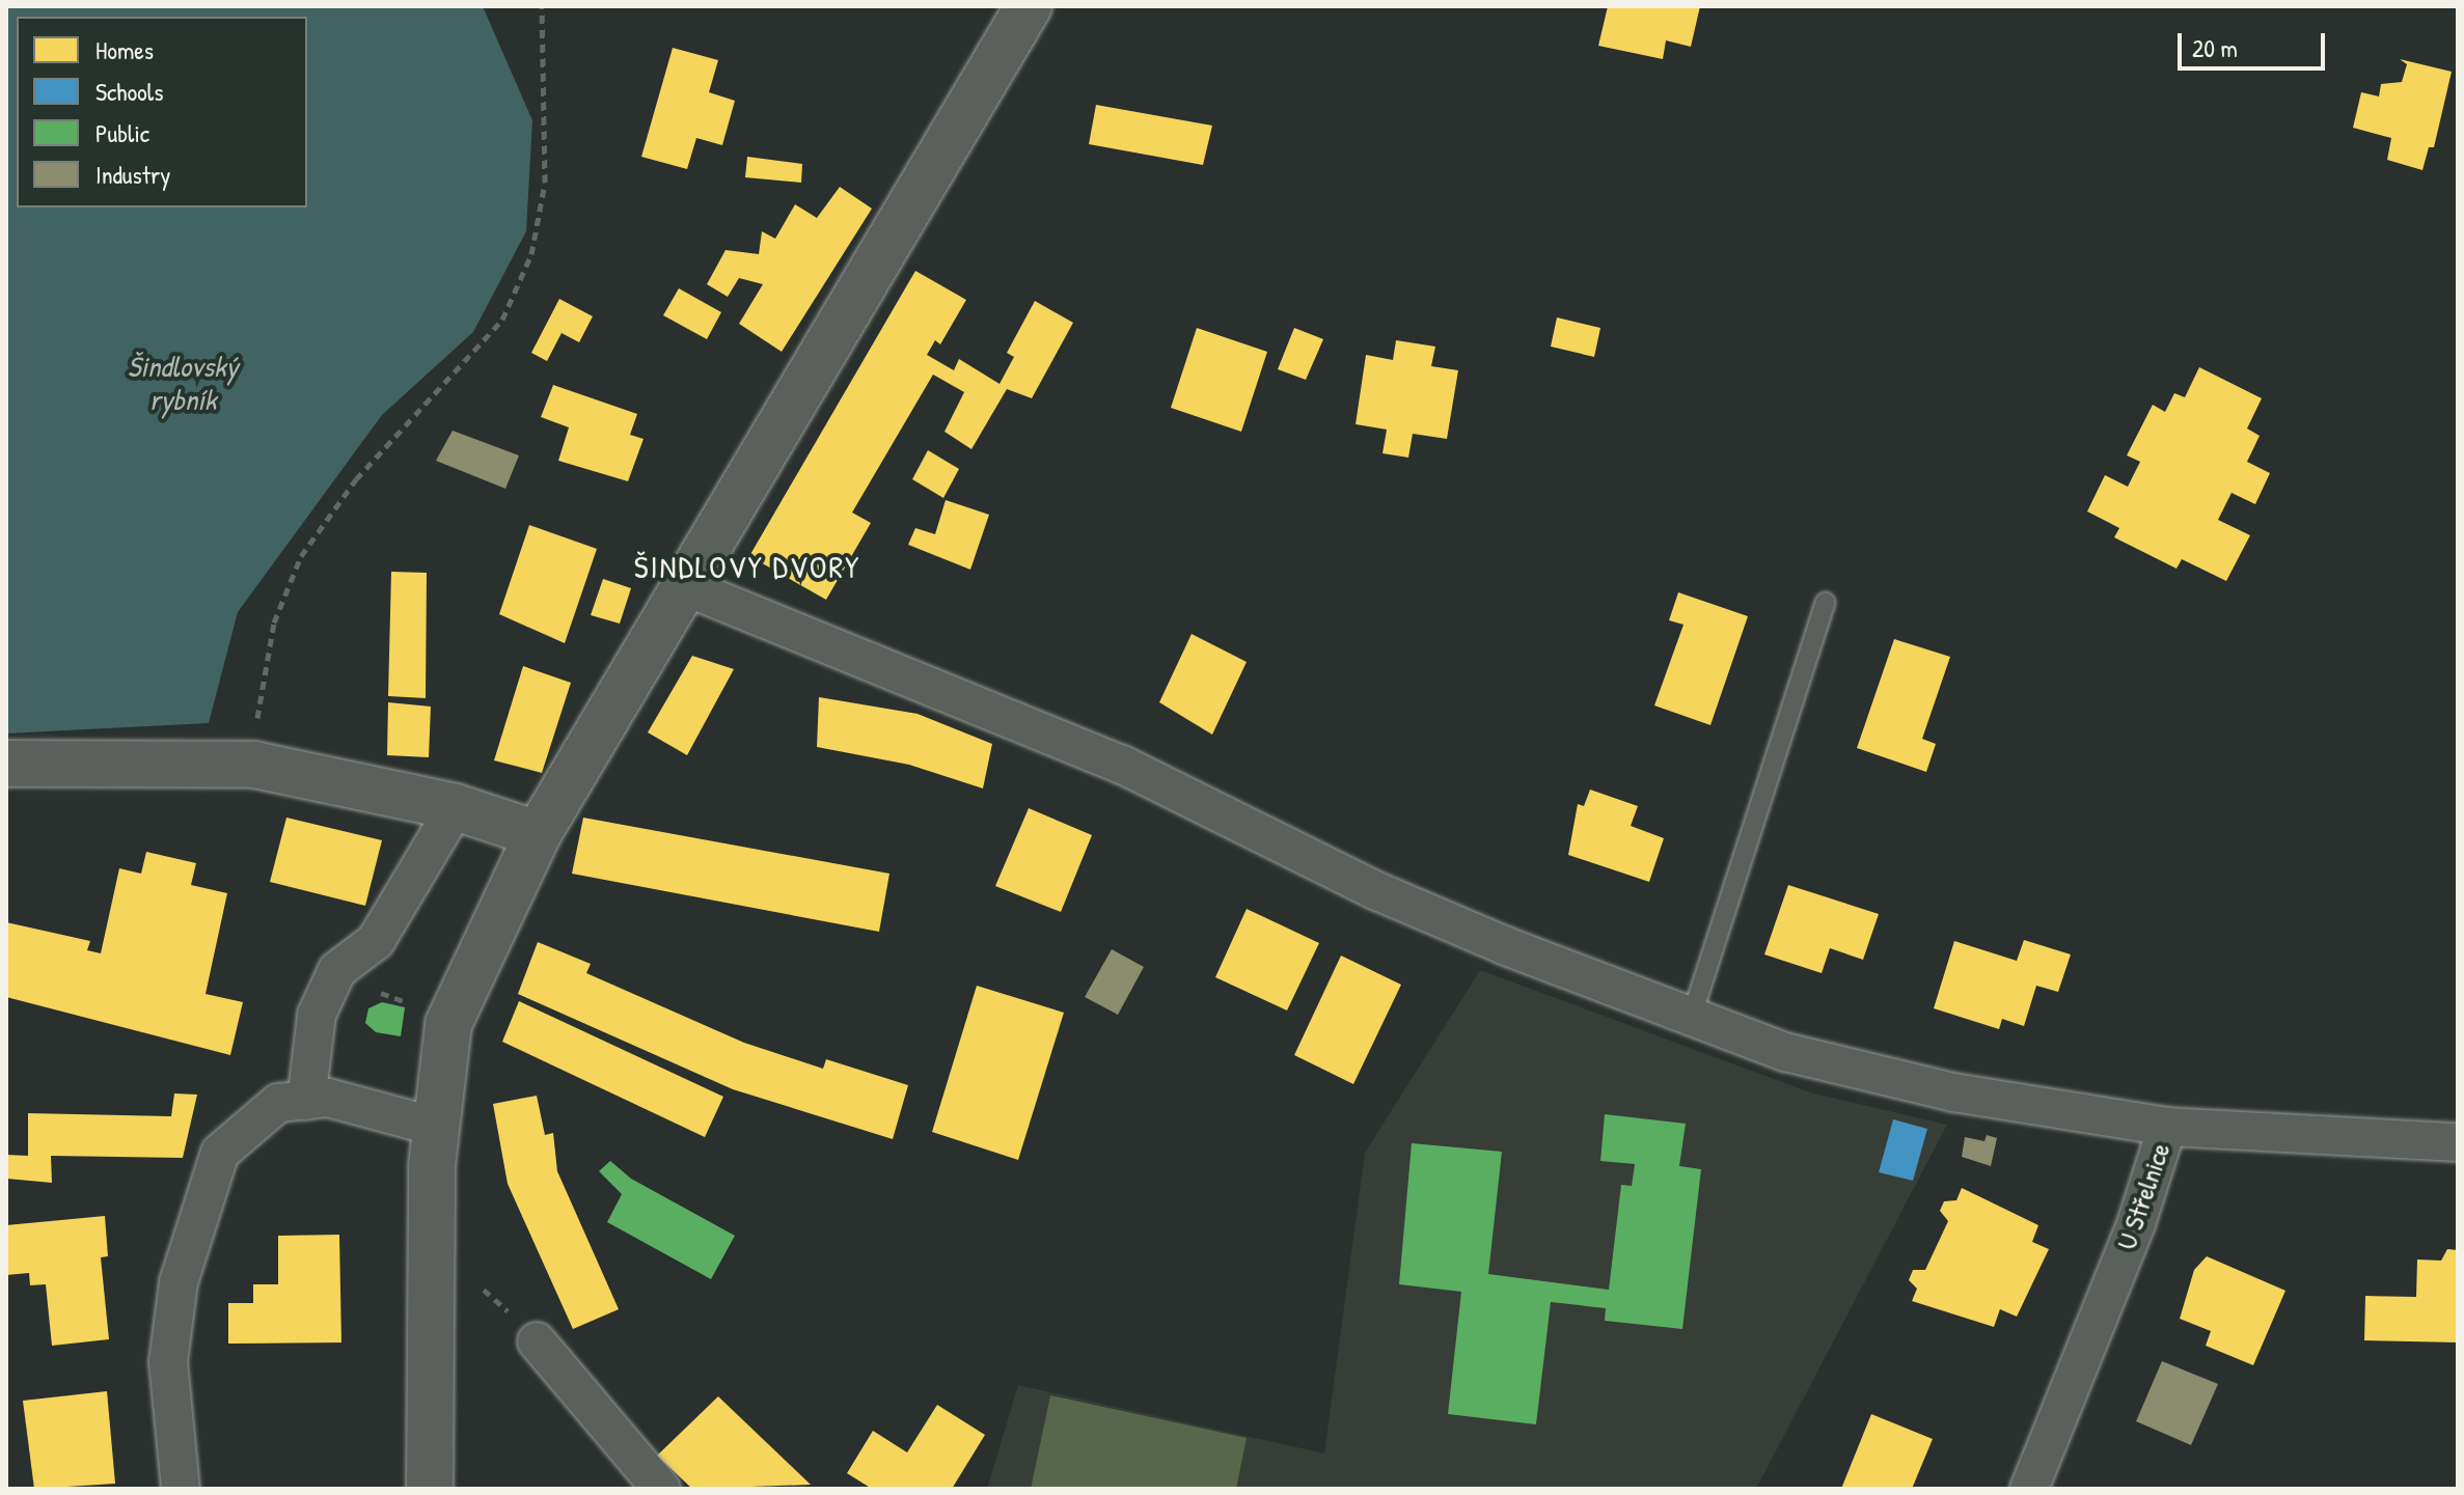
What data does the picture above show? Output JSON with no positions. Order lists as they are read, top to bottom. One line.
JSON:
{"streets":{"street":["U Střelnice"]},"districts":["ŠINDLOVY DVORY"],"water":["Šindlovský rybník"],"legend":["Homes","Schools","Public","Industry"],"scale_bar":"20 m"}
